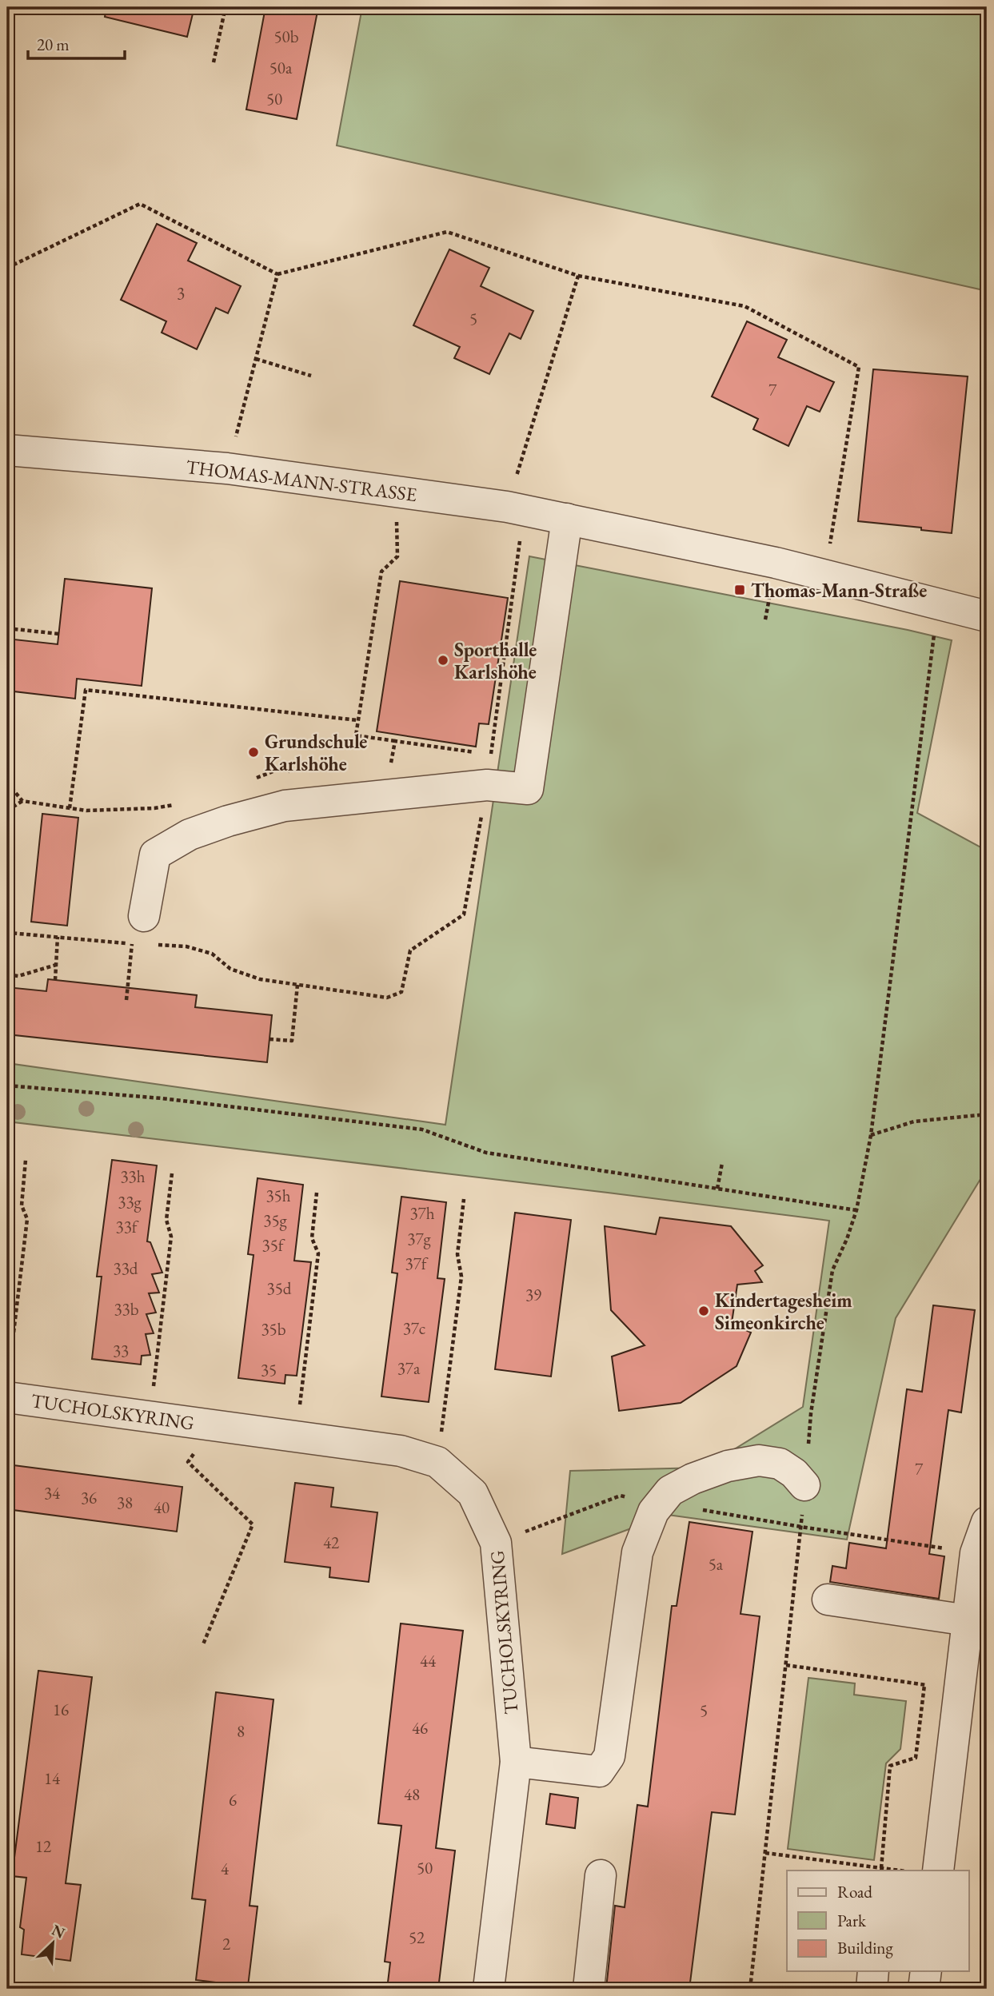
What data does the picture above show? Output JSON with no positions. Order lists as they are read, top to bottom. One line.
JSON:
{"streets":{"street":["THOMAS-MANN-STRASSE","TUCHOLSKYRING"]},"places":{"transit":["Thomas-Mann-Straße"],"other":["Sporthalle Karlshöhe","Grundschule Karlshöhe","Kindertagesheim Simeonkirche"]},"house_numbers":["50b","50a","50","3","5","7","33h","35h","33g","37h","35g","33f","37g","35f","37f","33d","35d","39","33b","37c","35b","33","37a","35","7","34","36","38","40","42","5a","44","16","5","46","8","14","48","6","12","50","4","52","2"],"legend":["Road","Park","Building"],"scale_bar":"20 m","north":"top right"}
